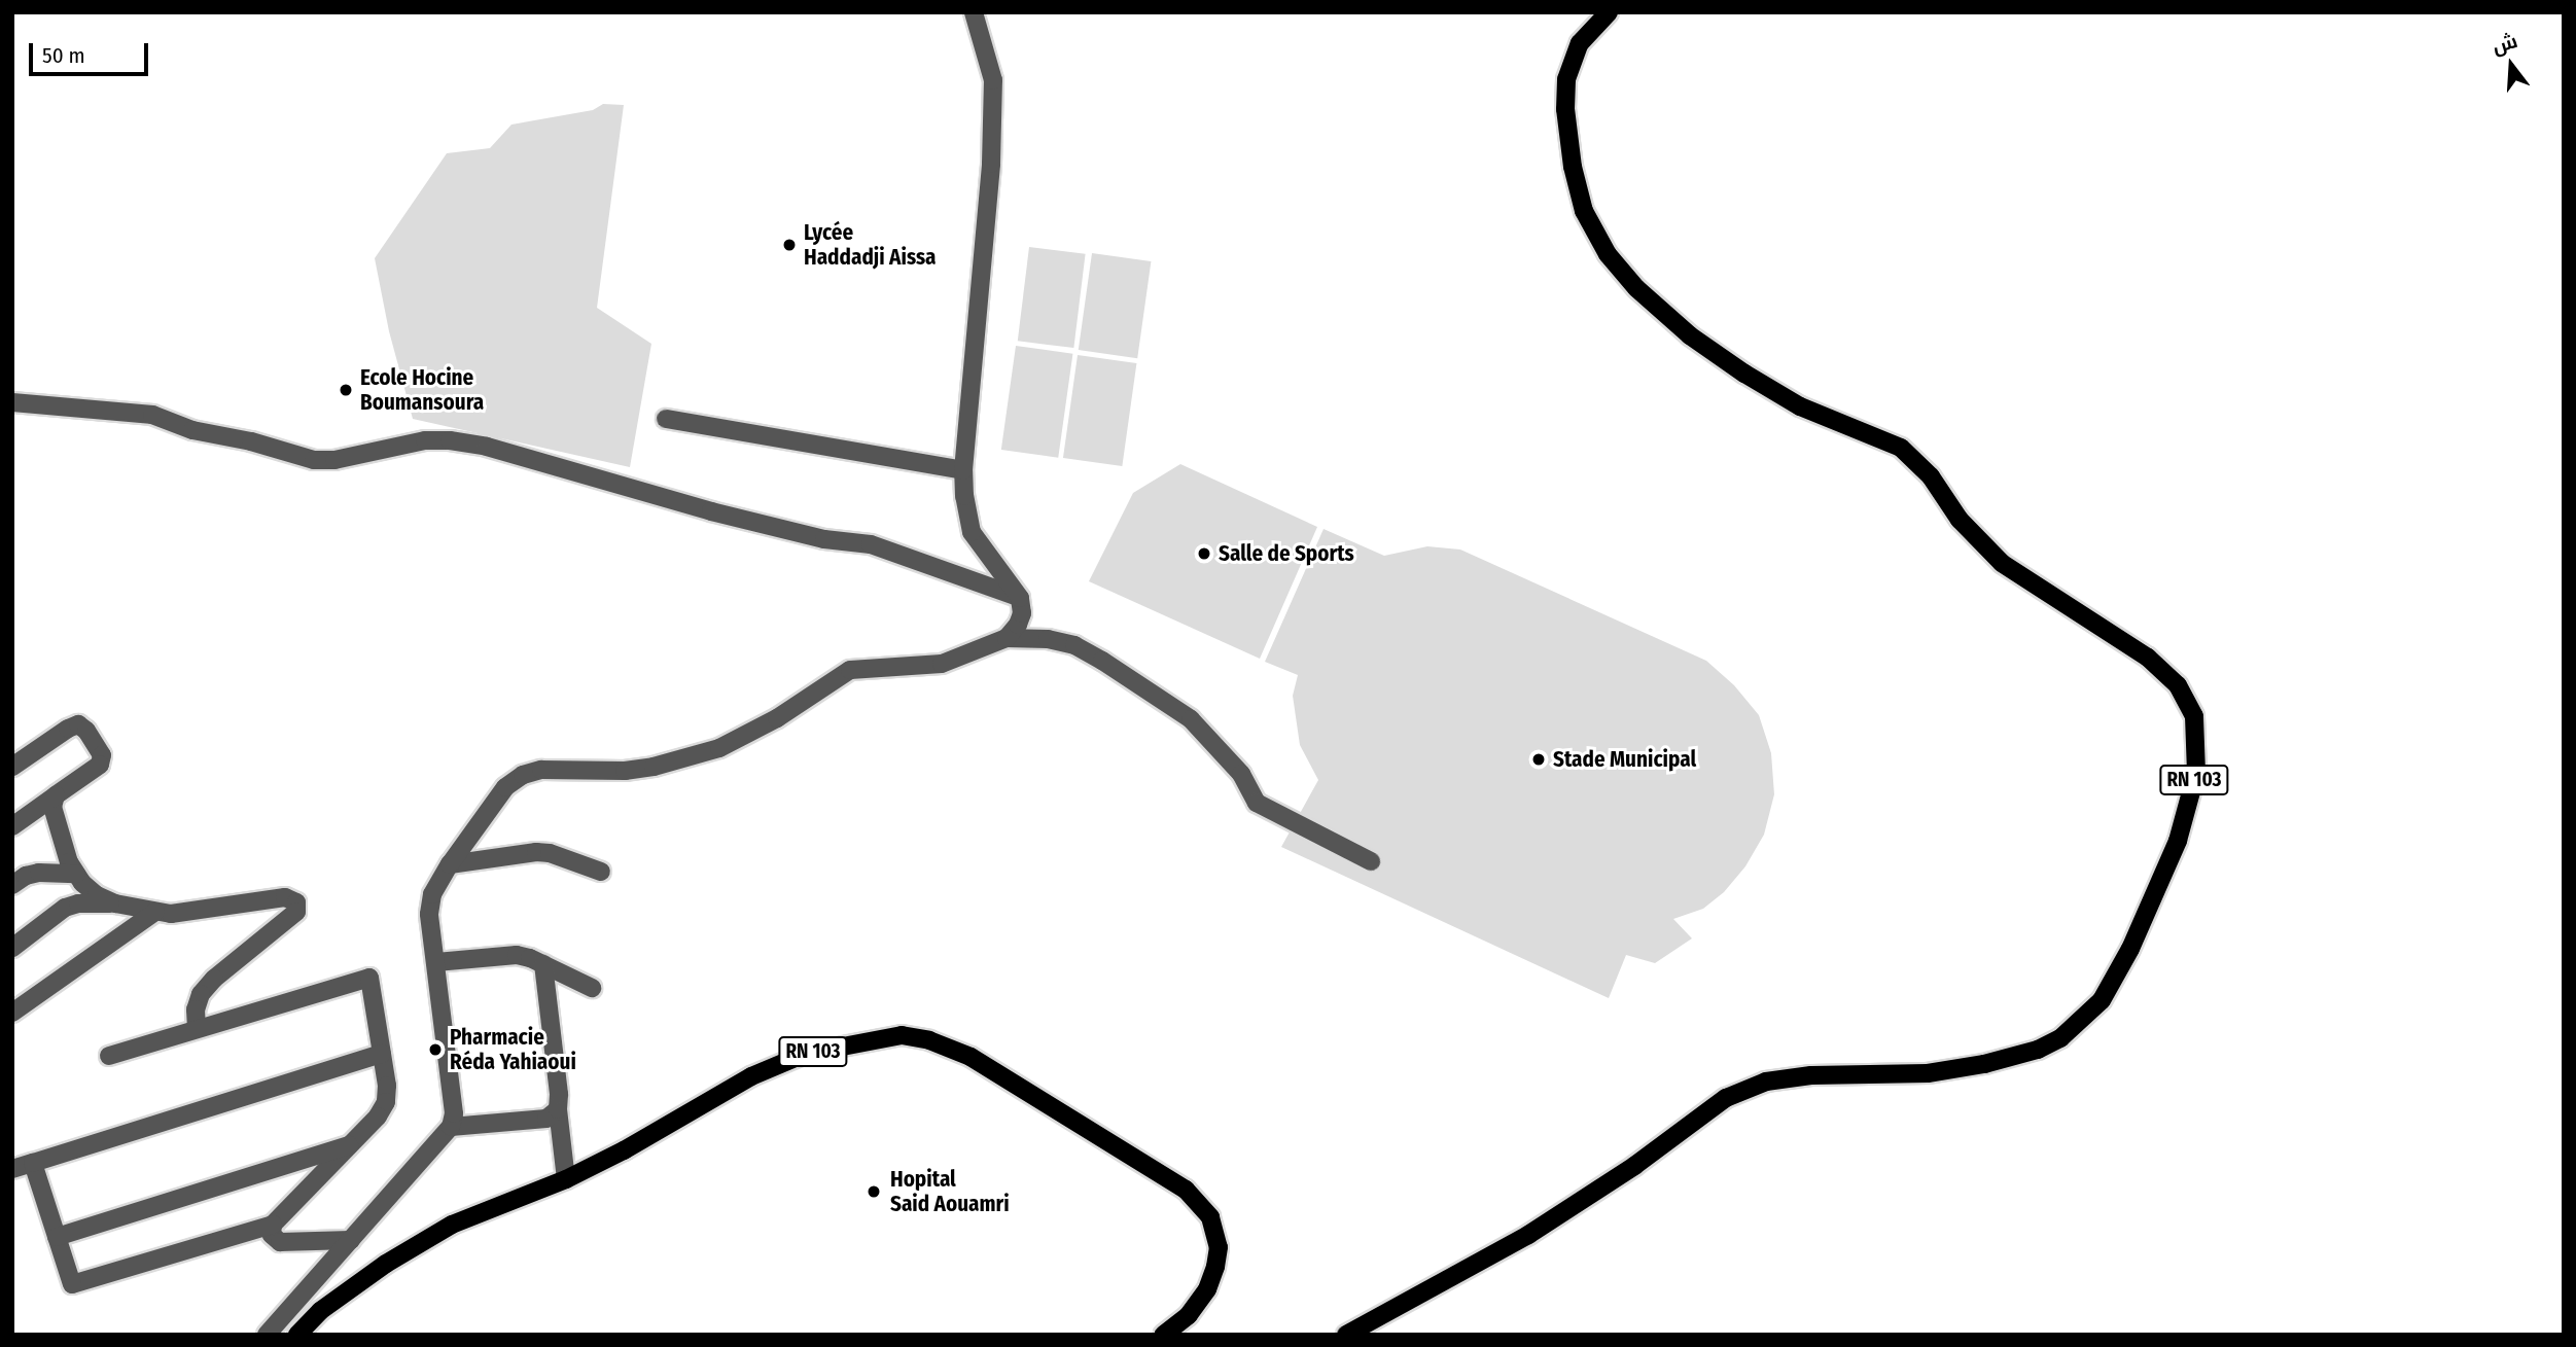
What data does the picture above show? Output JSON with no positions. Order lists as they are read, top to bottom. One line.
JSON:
{"streets":{"main road":["RN 103"]},"places":["Lycée Haddadji Aissa","Ecole Hocine Boumansoura","Salle de Sports","Stade Municipal","Pharmacie Réda Yahiaoui","Hopital Said Aouamri"],"scale_bar":"50 m","north":"top"}
